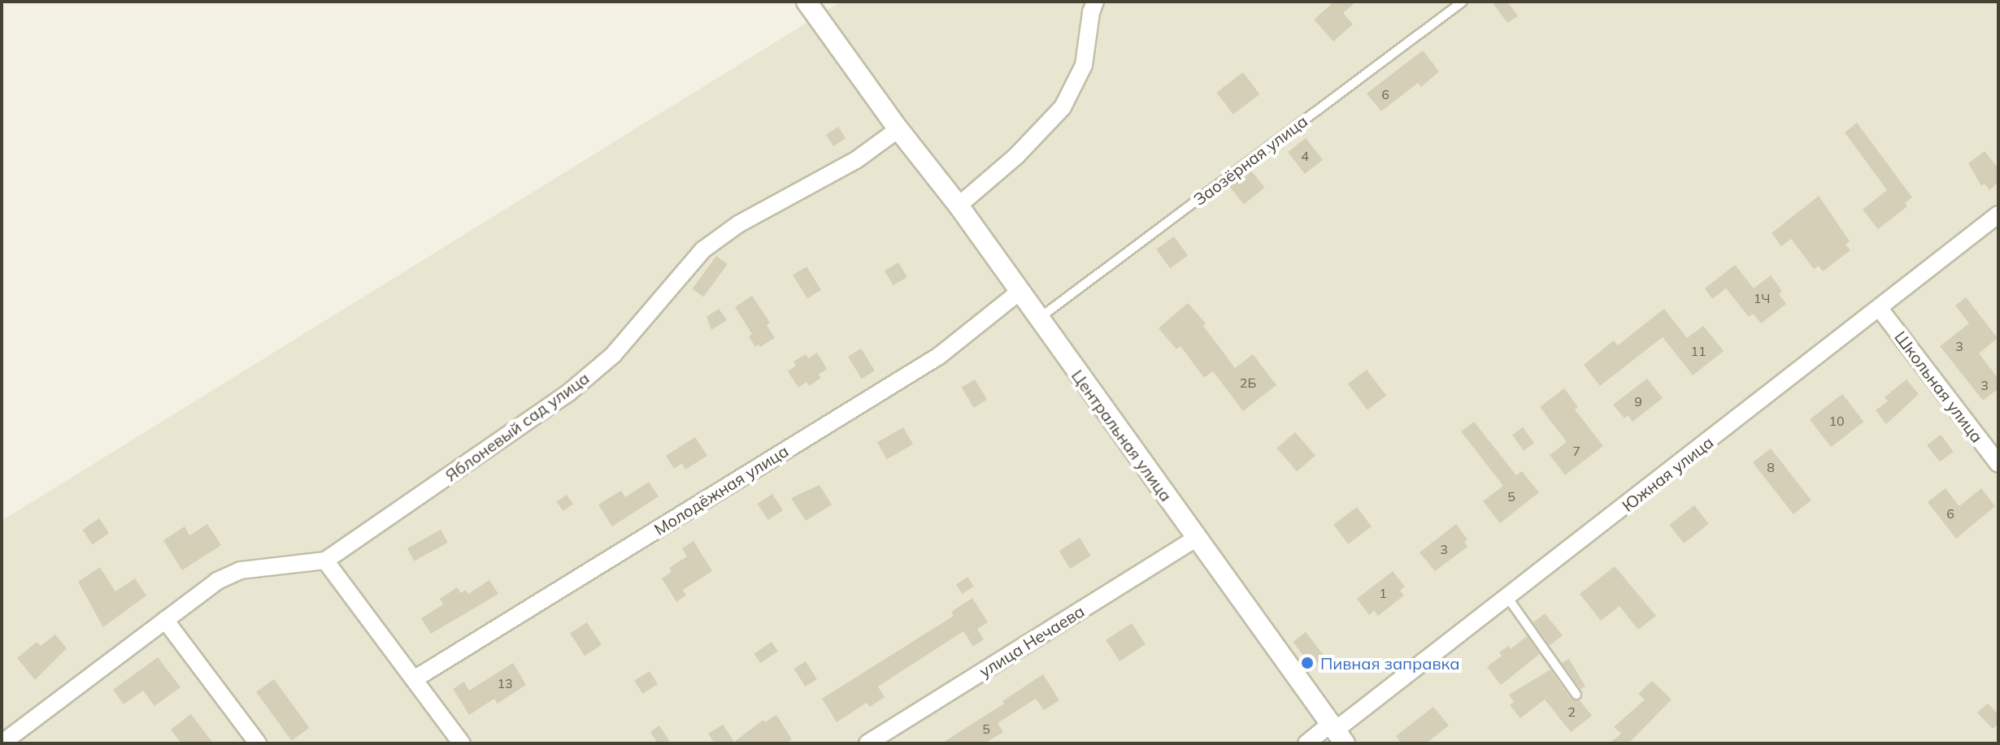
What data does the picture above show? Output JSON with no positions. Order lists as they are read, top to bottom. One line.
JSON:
{"streets":{"street":["Школьная улица","Яблоневый сад улица","Центральная улица","Южная улица","Молодёжная улица","улица Нечаева"],"lane":["Заозёрная улица"]},"crossings":[["Заозёрная улица","Центральная улица"],["Школьная улица","Южная улица"],["Яблоневый сад улица","Центральная улица"],["Центральная улица","Южная улица"],["Центральная улица","Молодёжная улица"],["Центральная улица","улица Нечаева"]],"places":["Пивная заправка"],"house_numbers":["6","4","1Ч","3","11","2Б","3","9","10","7","8","5","6","3","1","13","2","5"]}
